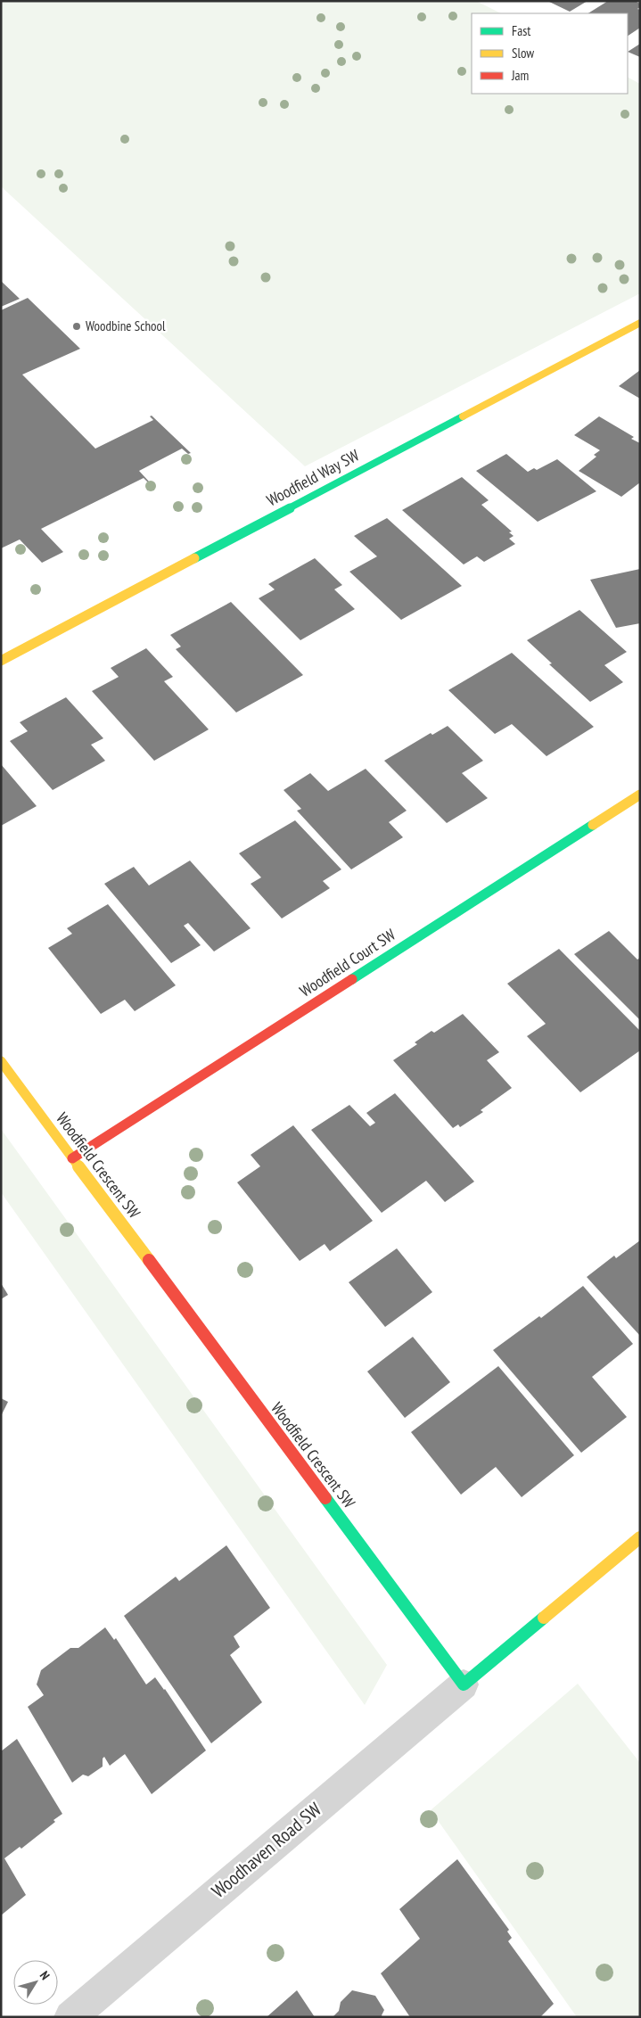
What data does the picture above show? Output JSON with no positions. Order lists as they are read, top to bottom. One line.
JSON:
{"streets":{"street":["Woodfield Way SW","Woodfield Court SW","Woodfield Crescent SW","Woodhaven Road SW"]},"crossings":[["Woodfield Court SW","Woodfield Crescent SW"],["Woodfield Crescent SW","Woodhaven Road SW"]],"places":["Woodbine School"],"legend":["Fast","Slow","Jam"],"north":"top right"}
